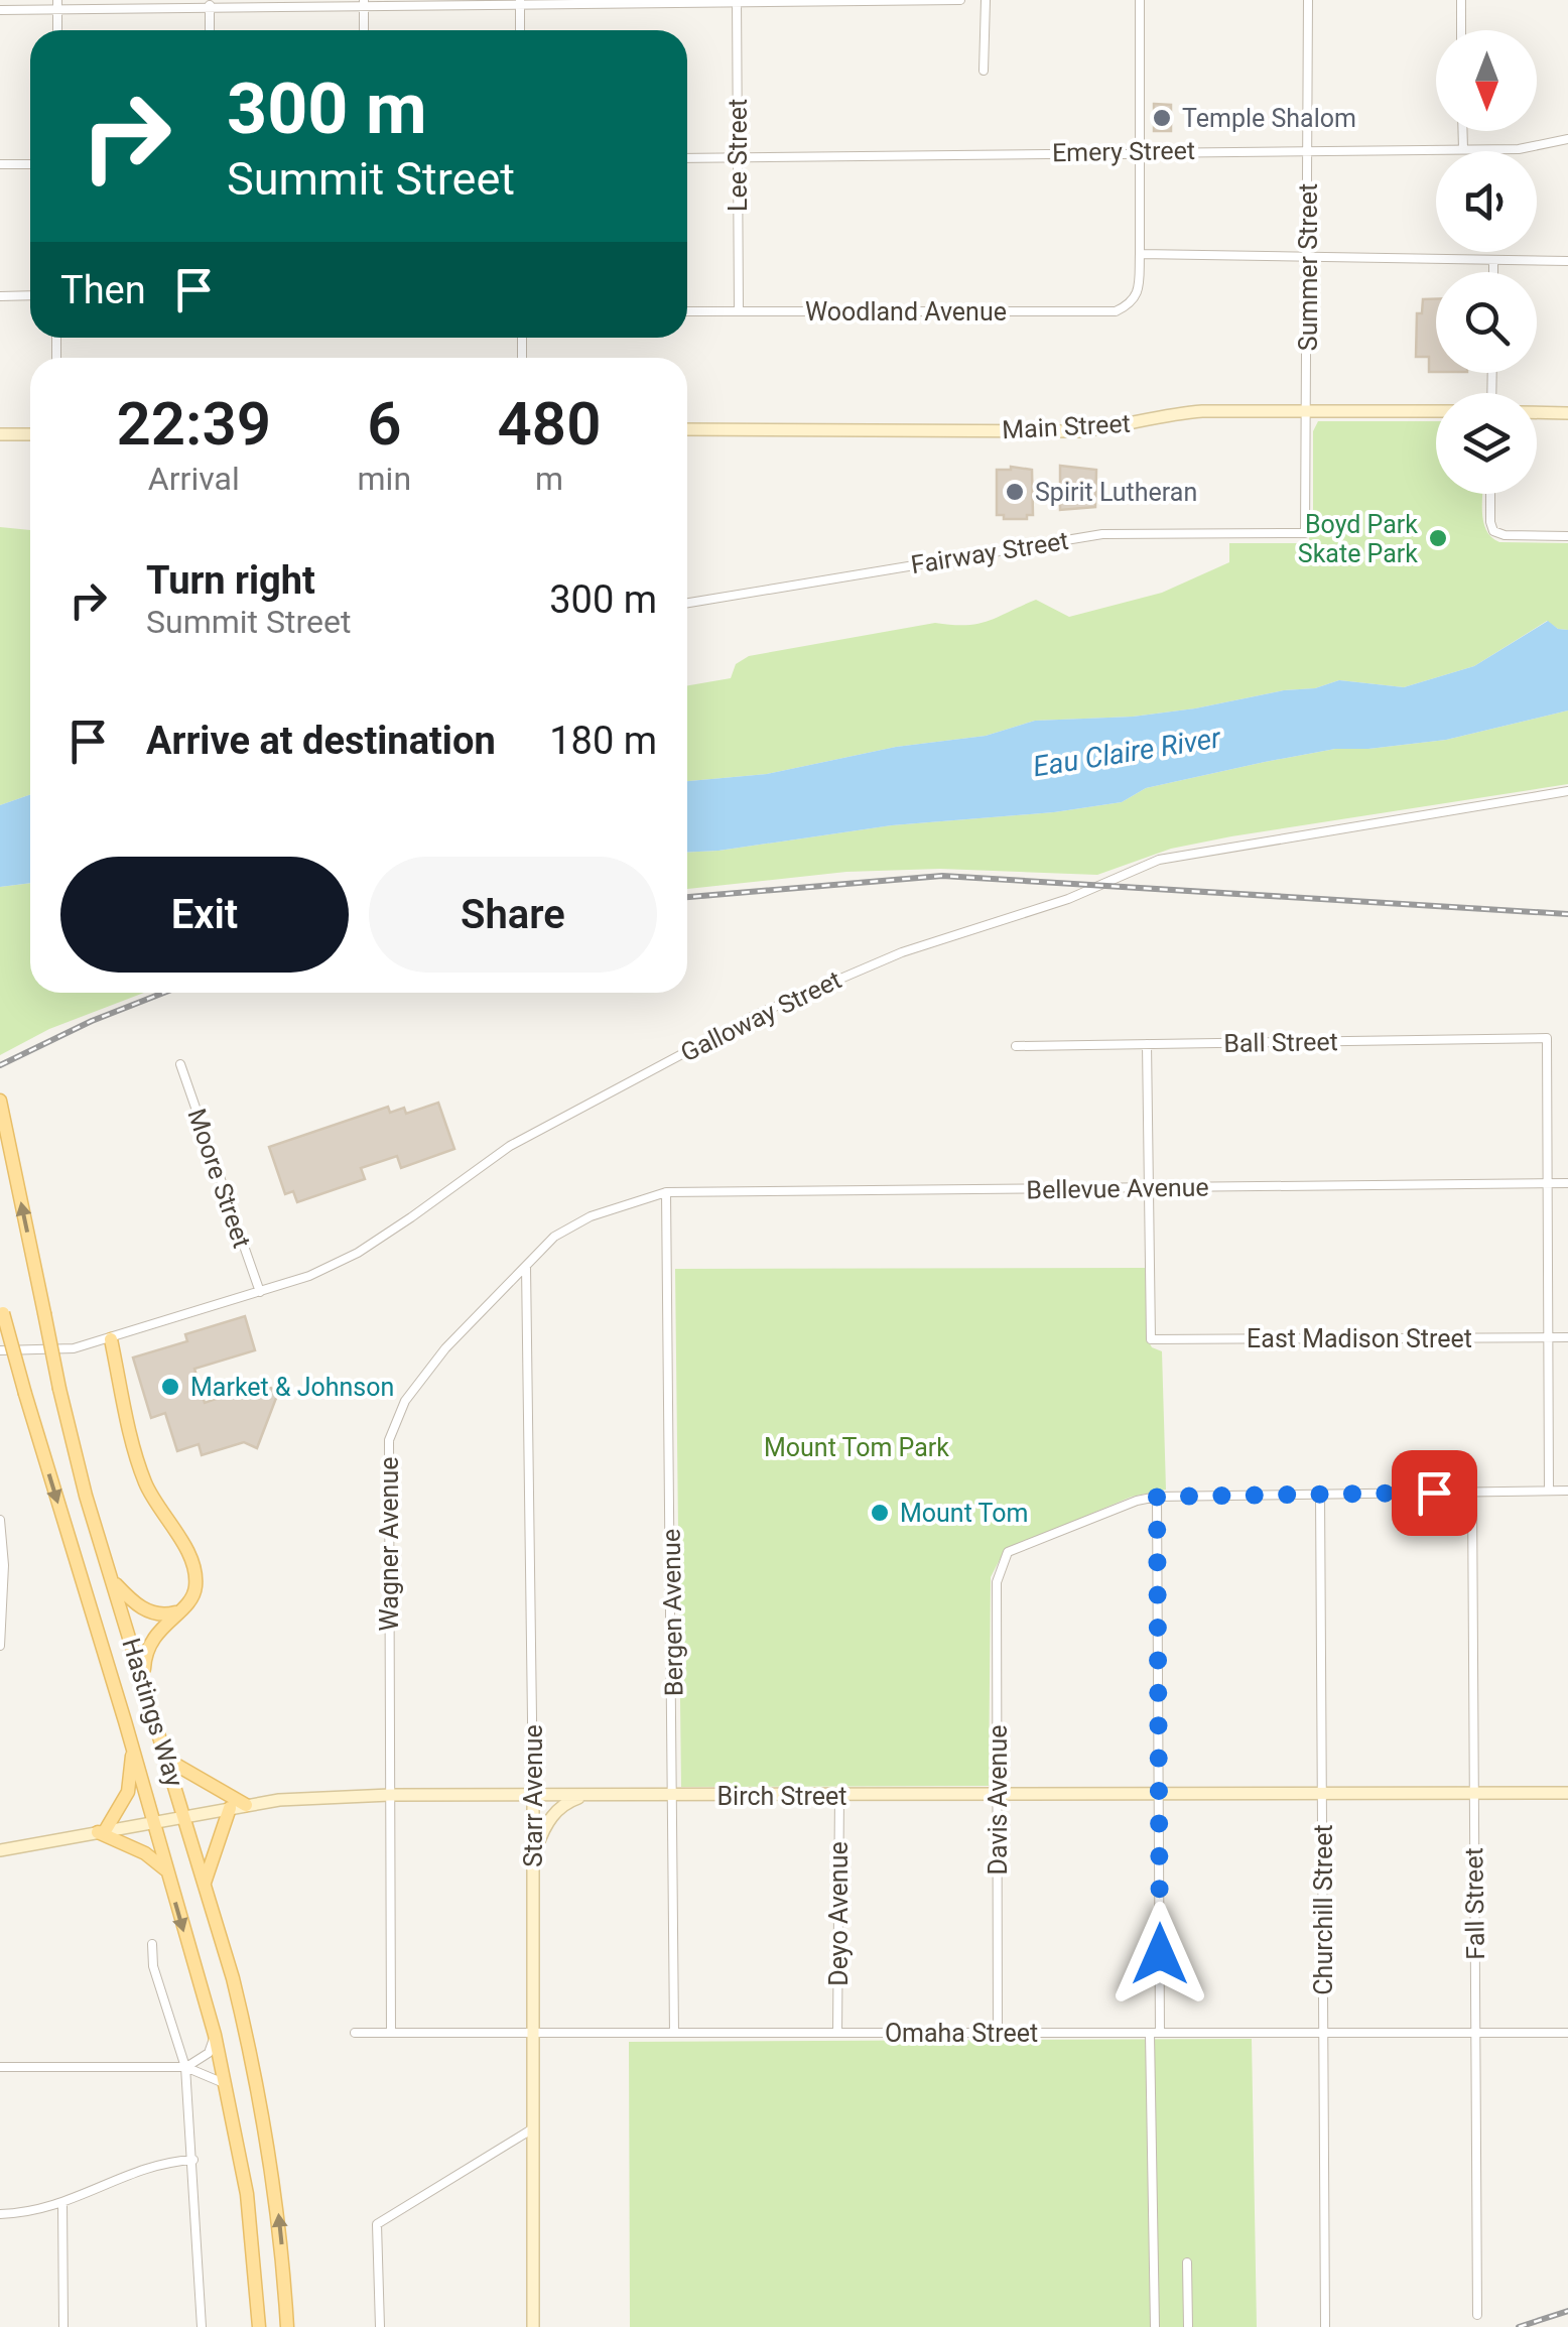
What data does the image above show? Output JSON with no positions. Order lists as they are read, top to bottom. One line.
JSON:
{"streets":{"main road":["Main Street","Hastings Way","Starr Avenue","Birch Street"],"street":["Emery Street","Lee Street","Summer Street","Woodland Avenue","Fairway Street","Galloway Street","Ball Street","Moore Street","Bellevue Avenue","East Madison Street","Wagner Avenue","Bergen Avenue","Davis Avenue","Fall Street","Churchill Street","Deyo Avenue","Omaha Street"]},"crossings":[["Emery Street","Lee Street"],["Emery Street","Summer Street"],["Lee Street","Woodland Avenue"],["Summer Street","Main Street"],["Summer Street","Fairway Street"],["Galloway Street","Moore Street"],["Ball Street","Bellevue Avenue"],["Bellevue Avenue","East Madison Street"],["Bellevue Avenue","Wagner Avenue"],["Bellevue Avenue","Bergen Avenue"],["Wagner Avenue","Bergen Avenue"],["Wagner Avenue","Starr Avenue"],["Wagner Avenue","Birch Street"],["Wagner Avenue","Omaha Street"],["Bergen Avenue","Birch Street"],["Bergen Avenue","Omaha Street"],["Hastings Way","Birch Street"],["Starr Avenue","Birch Street"],["Starr Avenue","Omaha Street"],["Birch Street","Davis Avenue"],["Birch Street","Fall Street"],["Birch Street","Churchill Street"],["Birch Street","Deyo Avenue"],["Davis Avenue","Omaha Street"],["Fall Street","Omaha Street"],["Churchill Street","Omaha Street"],["Deyo Avenue","Omaha Street"]],"water":["Eau Claire River"],"parks":["Mount Tom Park"],"places":["Temple Shalom","Spirit Lutheran","Boyd Park Skate Park","Market & Johnson","Mount Tom"],"north":"bottom","page":{"turn":["300 m","Summit Street"],"then":"Then","eta":["22:39","Arrival","6","min","480","m"],"list":[{"name":"Turn right","note":"Summit Street","value":"300 m"},{"name":"Arrive at destination","value":"180 m"}],"buttons":["Exit","Share"]}}
